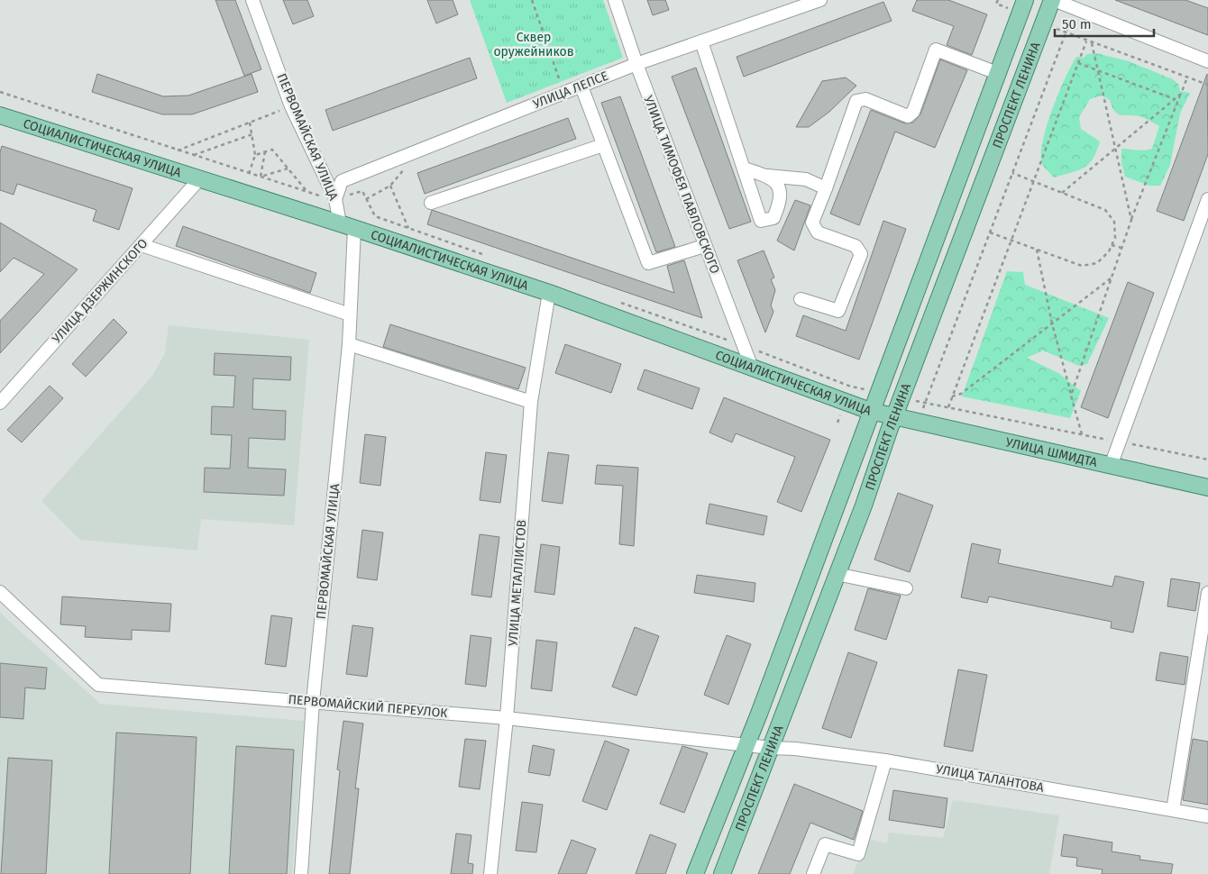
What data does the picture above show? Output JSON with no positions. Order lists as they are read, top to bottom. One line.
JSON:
{"streets":{"main road":["ПРОСПЕКТ ЛЕНИНА","СОЦИАЛИСТИЧЕСКАЯ УЛИЦА","УЛИЦА ШМИДТА"],"street":["УЛИЦА ЛЕПСЕ","ПЕРВОМАЙСКАЯ УЛИЦА","УЛИЦА ТИМОФЕЯ ПАВЛОВСКОГО","УЛИЦА ДЗЕРЖИНСКОГО","УЛИЦА МЕТАЛЛИСТОВ","ПЕРВОМАЙСКИЙ ПЕРЕУЛОК","УЛИЦА ТАЛАНТОВА"]},"crossings":[["УЛИЦА ЛЕПСЕ","ПЕРВОМАЙСКАЯ УЛИЦА"],["УЛИЦА ЛЕПСЕ","УЛИЦА ТИМОФЕЯ ПАВЛОВСКОГО"],["ПРОСПЕКТ ЛЕНИНА","СОЦИАЛИСТИЧЕСКАЯ УЛИЦА"],["ПРОСПЕКТ ЛЕНИНА","УЛИЦА ШМИДТА"],["ПРОСПЕКТ ЛЕНИНА","ПЕРВОМАЙСКИЙ ПЕРЕУЛОК"],["ПРОСПЕКТ ЛЕНИНА","УЛИЦА ТАЛАНТОВА"],["ПЕРВОМАЙСКАЯ УЛИЦА","СОЦИАЛИСТИЧЕСКАЯ УЛИЦА"],["ПЕРВОМАЙСКАЯ УЛИЦА","ПЕРВОМАЙСКИЙ ПЕРЕУЛОК"],["СОЦИАЛИСТИЧЕСКАЯ УЛИЦА","УЛИЦА ТИМОФЕЯ ПАВЛОВСКОГО"],["СОЦИАЛИСТИЧЕСКАЯ УЛИЦА","УЛИЦА ДЗЕРЖИНСКОГО"],["СОЦИАЛИСТИЧЕСКАЯ УЛИЦА","УЛИЦА ШМИДТА"],["СОЦИАЛИСТИЧЕСКАЯ УЛИЦА","УЛИЦА МЕТАЛЛИСТОВ"],["УЛИЦА МЕТАЛЛИСТОВ","ПЕРВОМАЙСКИЙ ПЕРЕУЛОК"],["ПЕРВОМАЙСКИЙ ПЕРЕУЛОК","УЛИЦА ТАЛАНТОВА"]],"parks":["Сквер оружейников"],"scale_bar":"50 m"}
